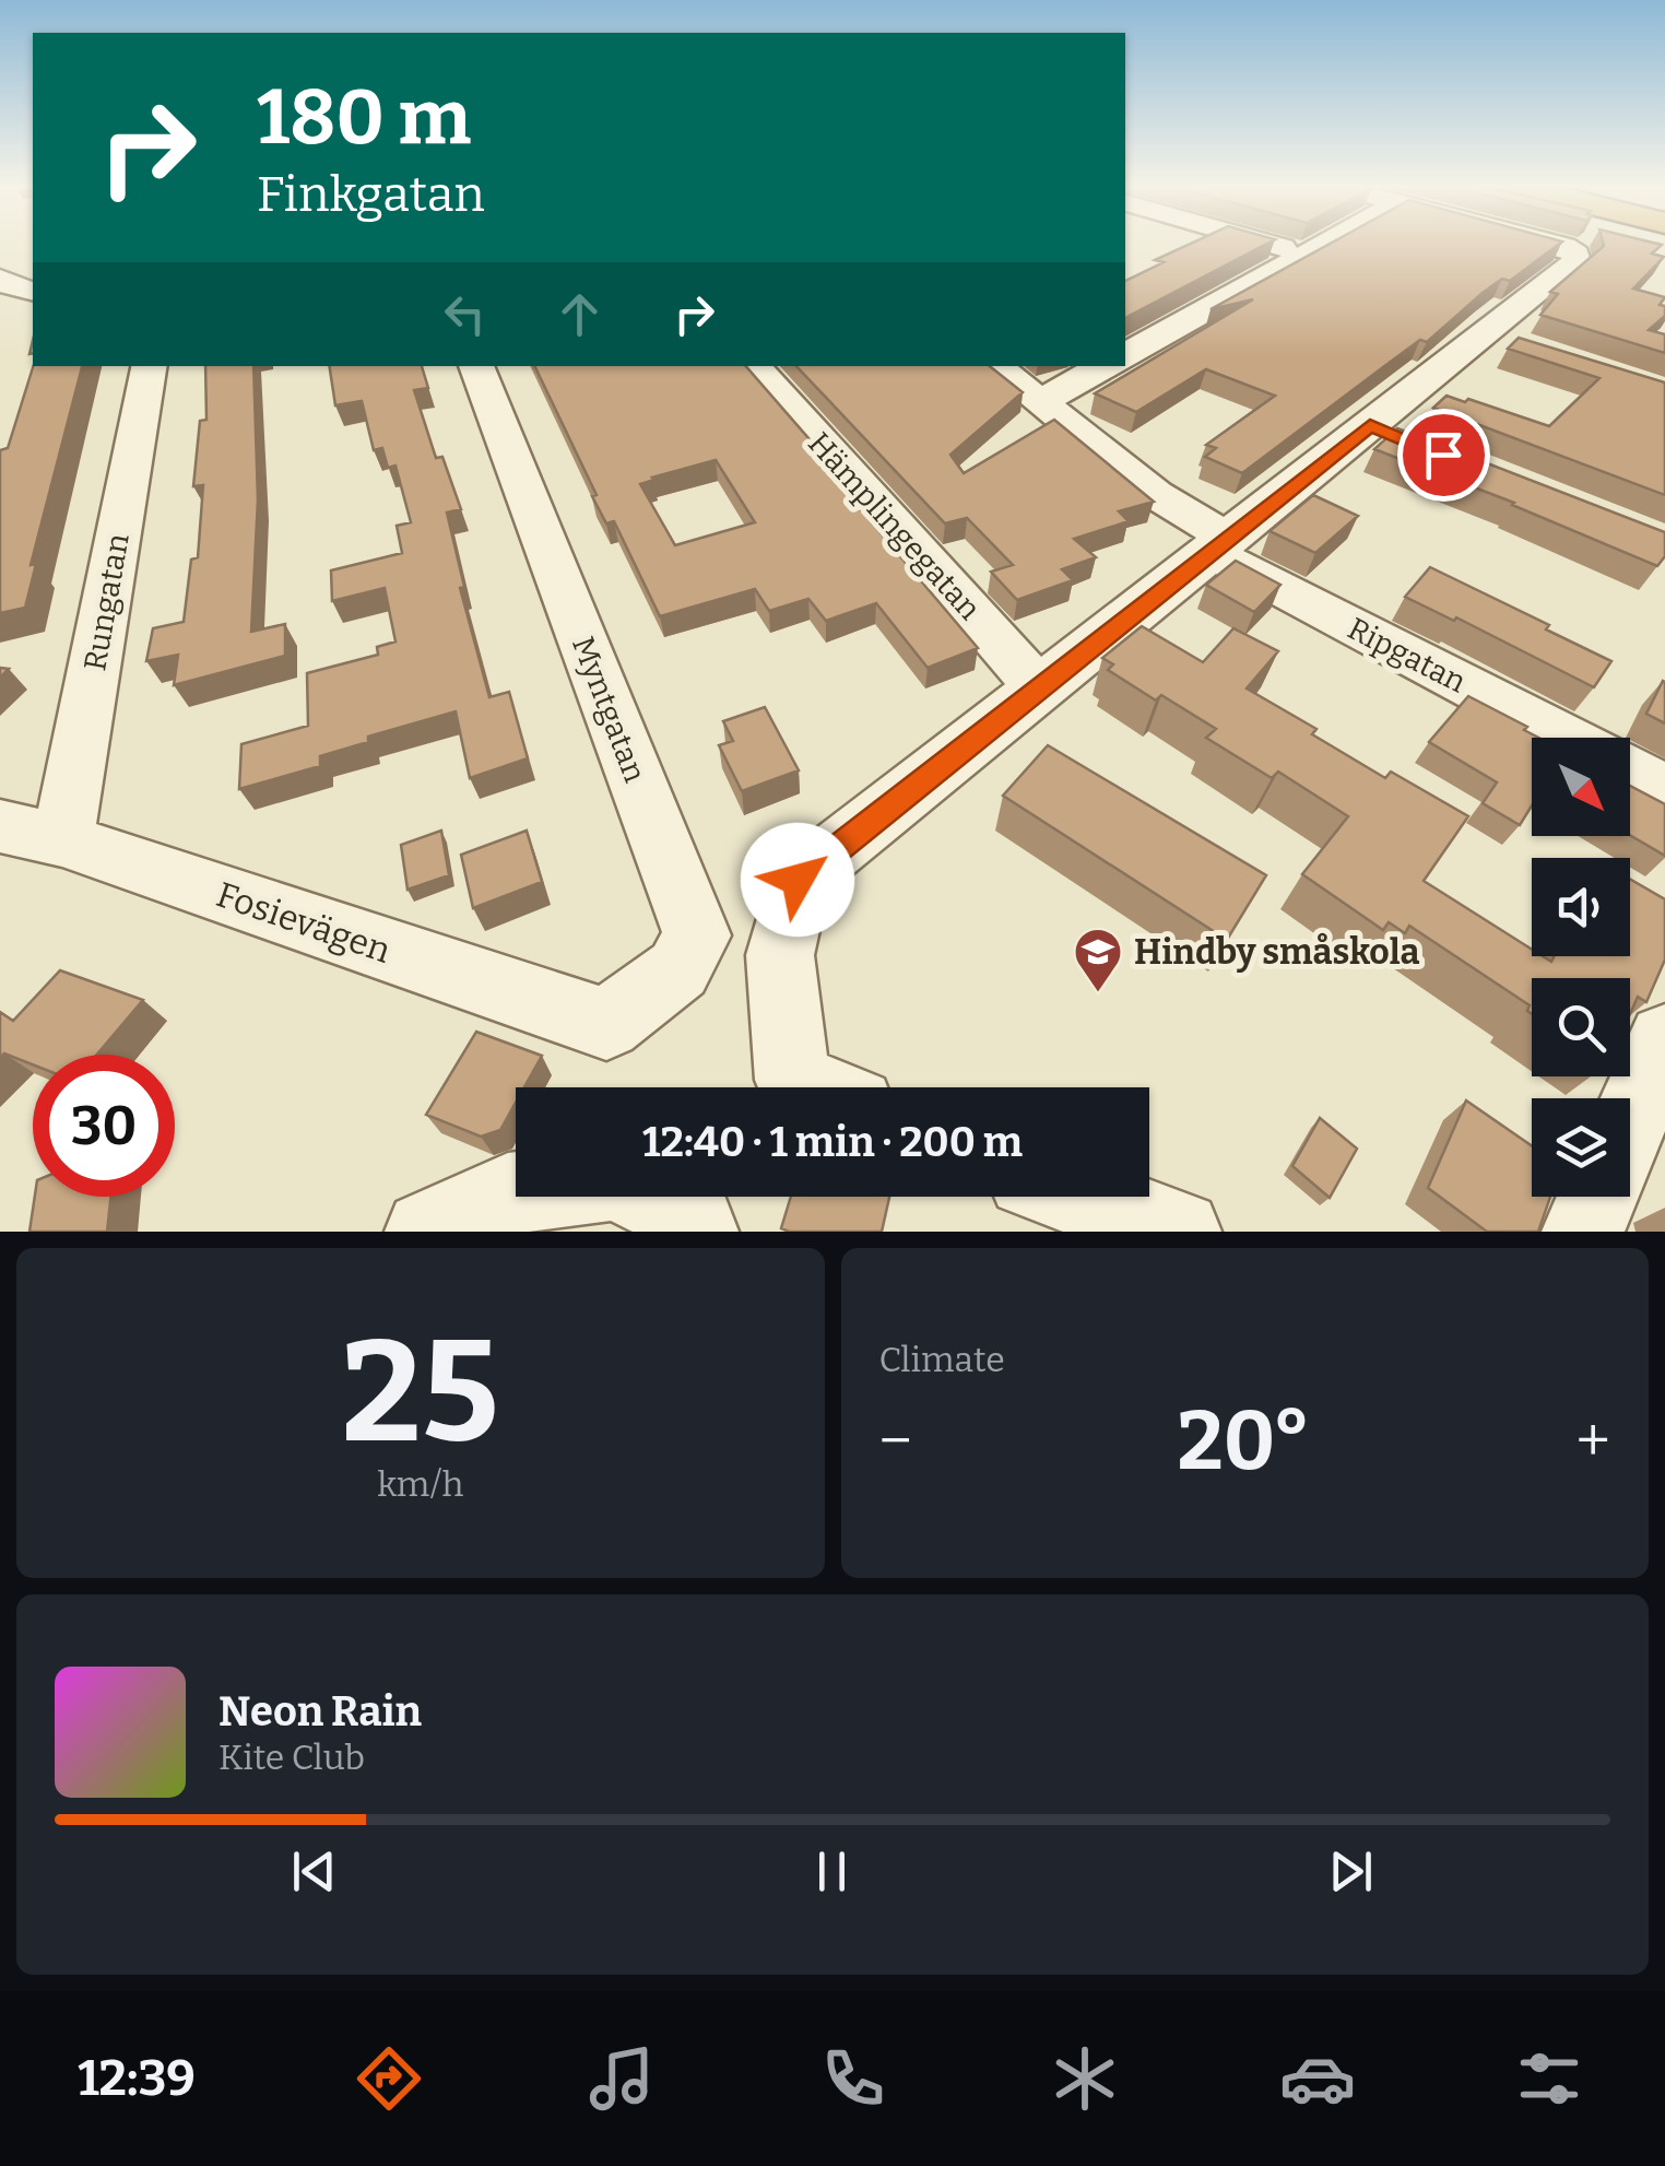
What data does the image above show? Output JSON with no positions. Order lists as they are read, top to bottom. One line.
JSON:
{"streets":{"street":["Hämplingegatan","Rungatan","Ripgatan","Myntgatan","Fosievägen"]},"crossings":[["Rungatan","Fosievägen"],["Myntgatan","Fosievägen"]],"places":{"school or university":["Hindby småskola"]},"north":"bottom right","page":{"turn":["180 m","Finkgatan"],"limit":"30","trip":"12:40 · 1 min · 200 m","tile":[["25","km/h"],"Climate"],"heat":["−","20°","+"],"song":["Neon Rain","Kite Club"],"tabs":"12:39"}}
